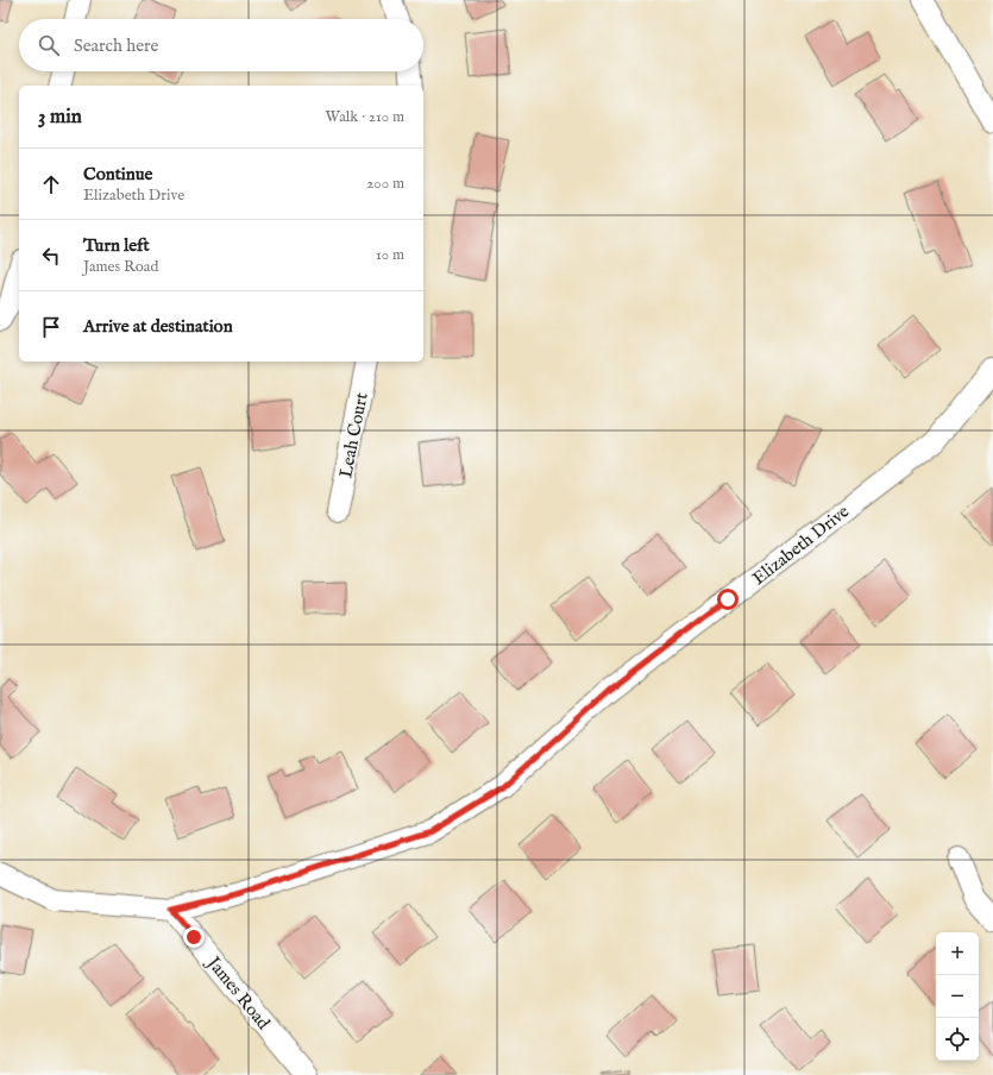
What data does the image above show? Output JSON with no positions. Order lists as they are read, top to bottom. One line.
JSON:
{"streets":{"street":["Leah Court","Elizabeth Drive","James Road"]},"crossings":[["Elizabeth Drive","James Road"]],"page":{"search":"Search here","heading":["3 min","Walk · 210 m"],"list":[["Continue","Elizabeth Drive","200 m"],["Turn left","James Road","10 m"],"Arrive at destination"],"map_buttons":["+","−"]}}
